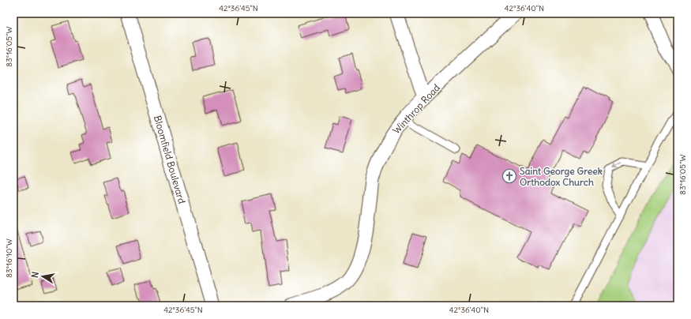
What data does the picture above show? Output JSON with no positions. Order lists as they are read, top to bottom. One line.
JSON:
{"streets":{"street":["Winthrop Road","Bloomfield Boulevard"]},"places":{"church":["Saint George Greek Orthodox Church"]},"north":"left","coordinates":["42°36'45\"N","42°36'40\"N","83°16'05\"W","83°16'10\"W"]}
